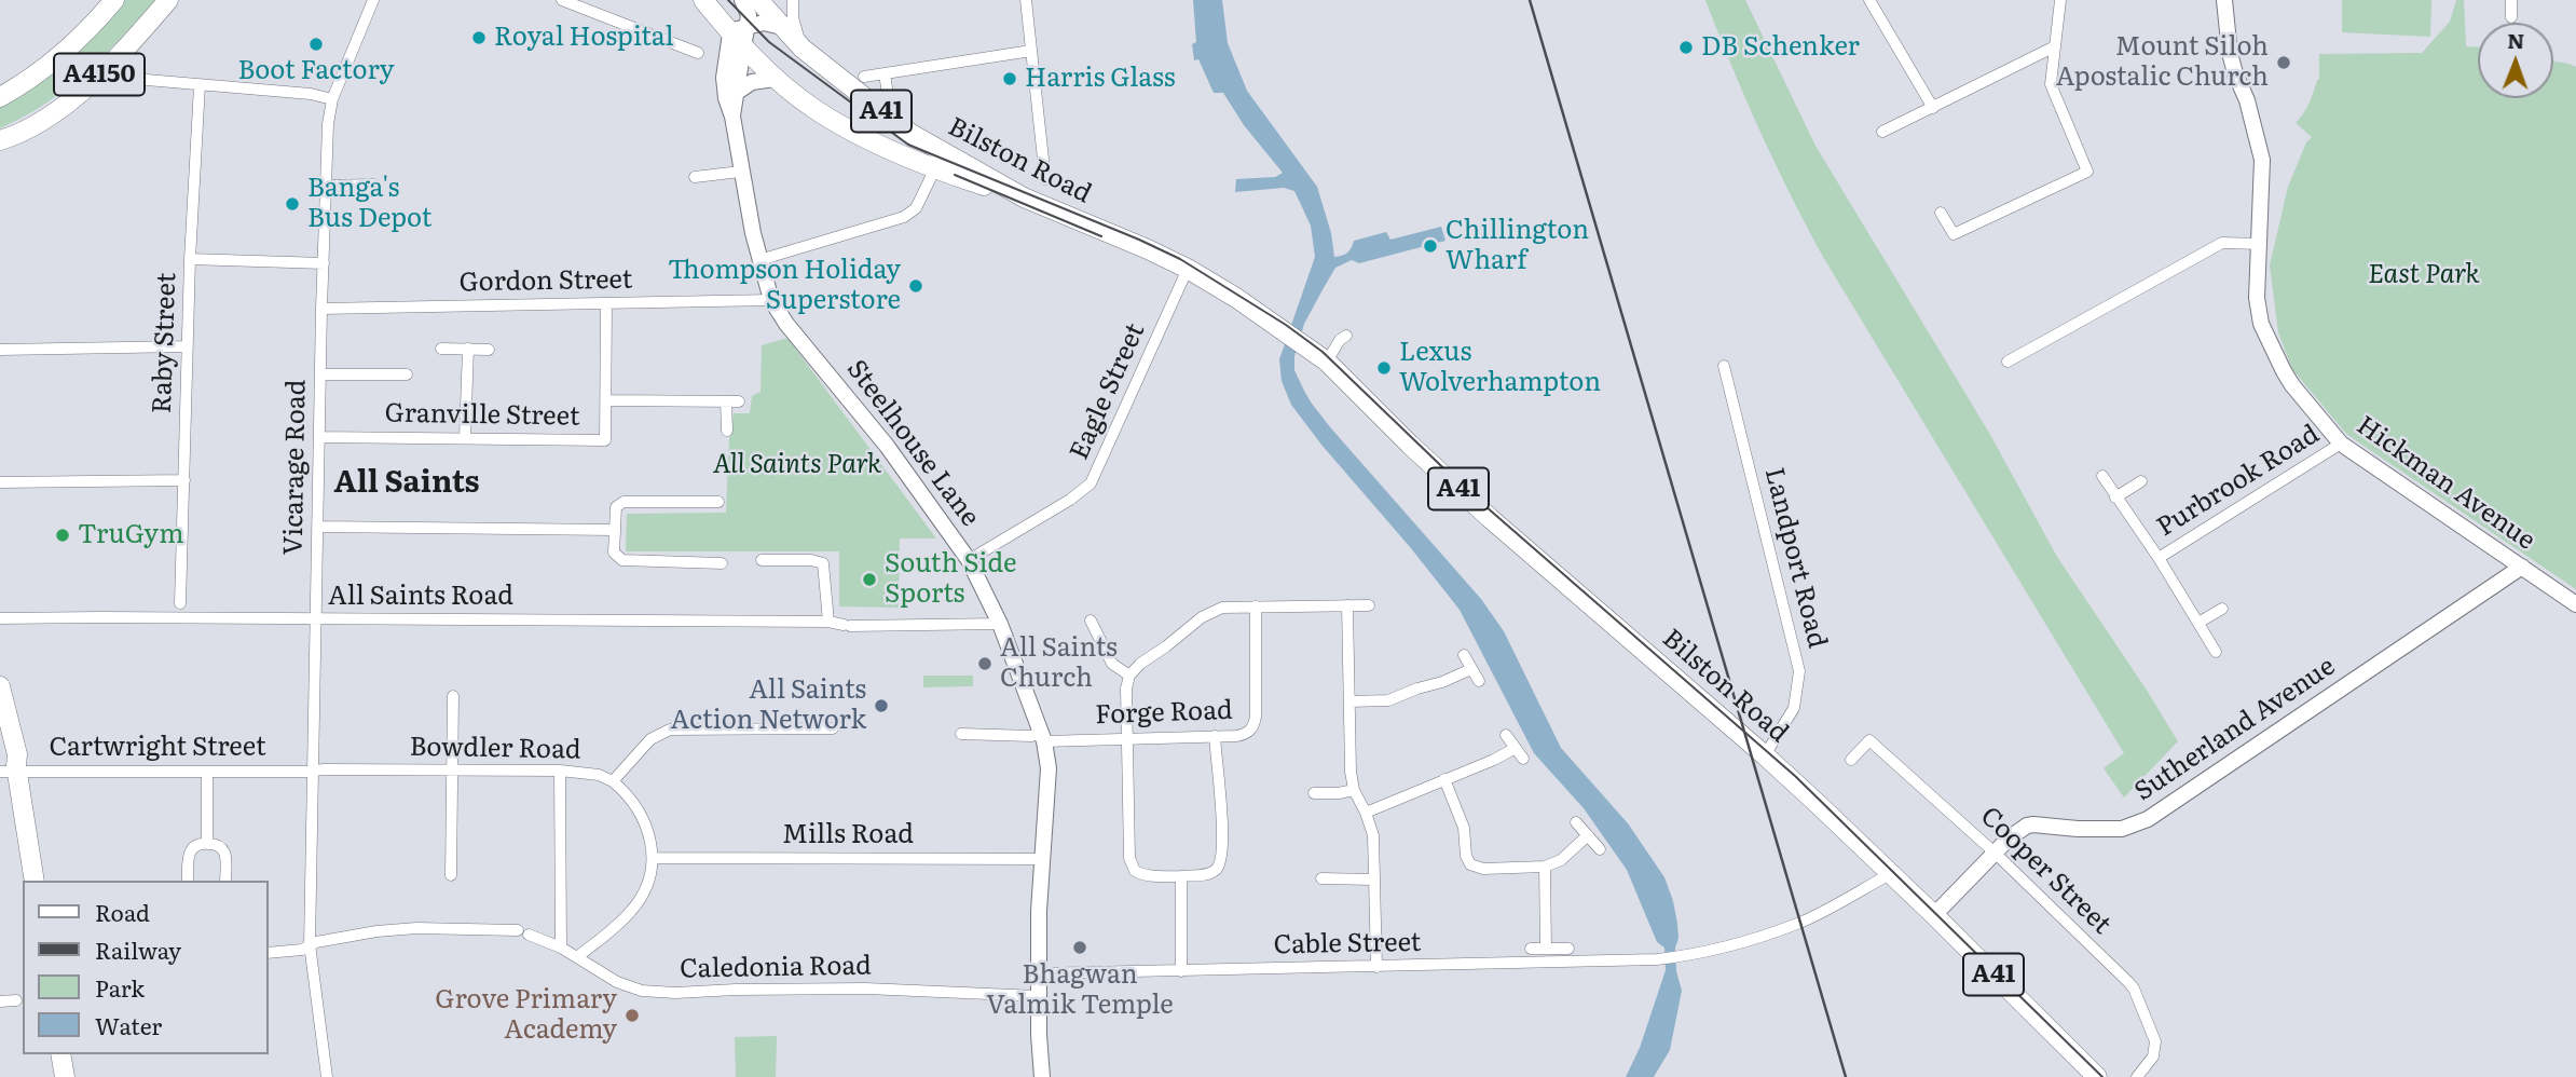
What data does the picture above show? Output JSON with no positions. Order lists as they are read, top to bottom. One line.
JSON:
{"streets":{"highway":["A4150","A41","Bilston Road"],"street":["Gordon Street","Raby Street","Eagle Street","Granville Street","Steelhouse Lane","Vicarage Road","Purbrook Road","Hickman Avenue","Landport Road","All Saints Road","Forge Road","Sutherland Avenue","Cartwright Street","Bowdler Road","Mills Road","Cooper Street","Cable Street","Caledonia Road"]},"crossings":[["Bilston Road","Eagle Street"],["Bilston Road","Steelhouse Lane"],["Bilston Road","Landport Road"],["Bilston Road","Sutherland Avenue"],["Bilston Road","Cable Street"],["Gordon Street","Granville Street"],["Gordon Street","Steelhouse Lane"],["Gordon Street","Vicarage Road"],["Eagle Street","Steelhouse Lane"],["Granville Street","Vicarage Road"],["Steelhouse Lane","All Saints Road"],["Steelhouse Lane","Forge Road"],["Steelhouse Lane","Mills Road"],["Steelhouse Lane","Cable Street"],["Steelhouse Lane","Caledonia Road"],["Vicarage Road","All Saints Road"],["Vicarage Road","Cartwright Street"],["Vicarage Road","Bowdler Road"],["Vicarage Road","Caledonia Road"],["Purbrook Road","Hickman Avenue"],["Hickman Avenue","Sutherland Avenue"],["Sutherland Avenue","Cooper Street"],["Cartwright Street","Bowdler Road"]],"districts":["All Saints"],"parks":["East Park","All Saints Park"],"places":["Royal Hospital","Boot Factory","DB Schenker","Mount Siloh Apostalic Church","Harris Glass","Banga's Bus Depot","Chillington Wharf","Thompson Holiday Superstore","Lexus Wolverhampton","TruGym","South Side Sports","All Saints Church","All Saints Action Network","Bhagwan Valmik Temple","Grove Primary Academy"],"legend":["Road","Railway","Park","Water"],"north":"top"}
